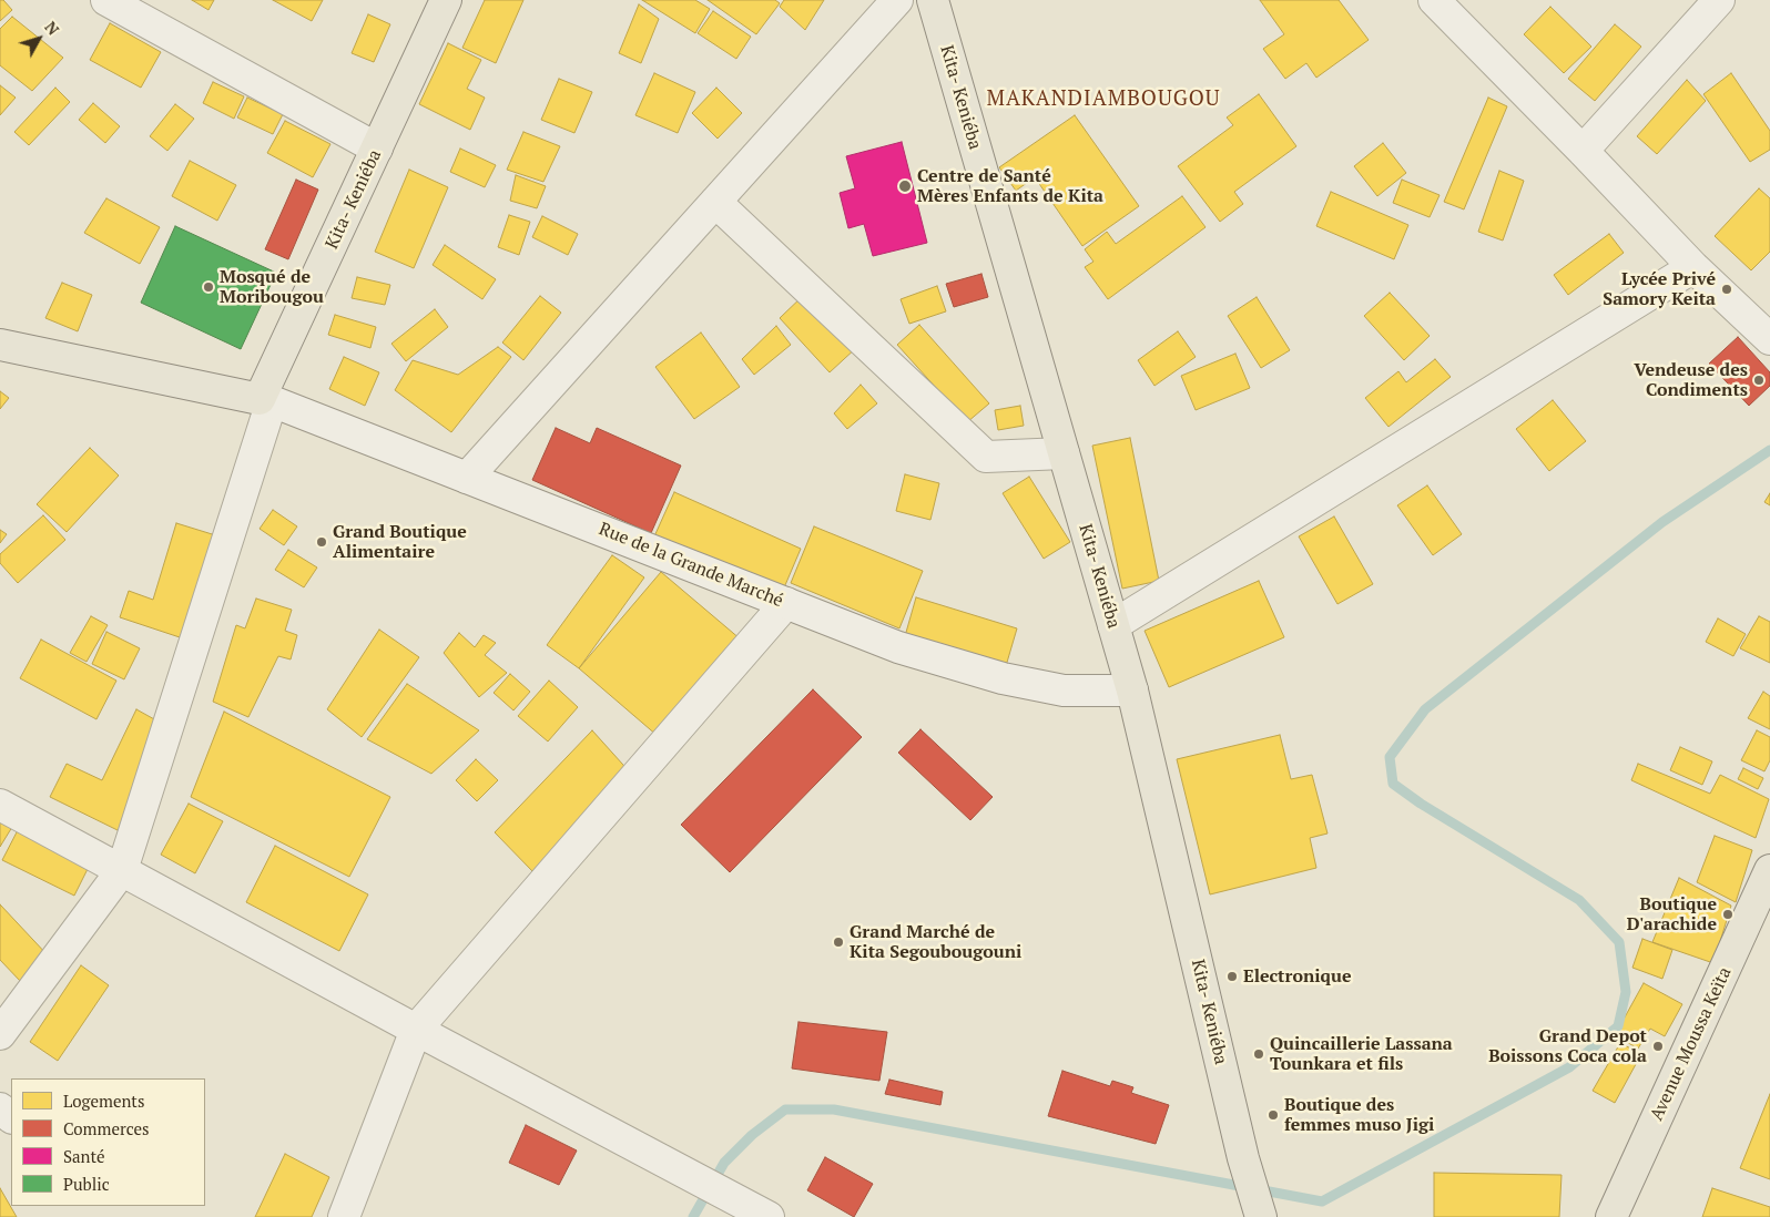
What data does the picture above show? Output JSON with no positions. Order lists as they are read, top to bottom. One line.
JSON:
{"streets":{"main road":["Kita- Keniéba","Avenue Moussa Keïta"],"street":["Rue de la Grande Marché"]},"crossings":[["Kita- Keniéba","Rue de la Grande Marché"]],"districts":["MAKANDIAMBOUGOU"],"places":["Centre de Santé Mères Enfants de Kita","Mosqué de Moribougou","Lycée Privé Samory Keita","Vendeuse des Condiments","Grand Boutique Alimentaire","Boutique D'arachide","Grand Marché de Kita Segoubougouni","Electronique","Grand Depot Boissons Coca cola","Quincaillerie Lassana Tounkara et fils","Boutique des femmes muso Jigi"],"legend":["Logements","Commerces","Santé","Public"],"north":"top right"}
